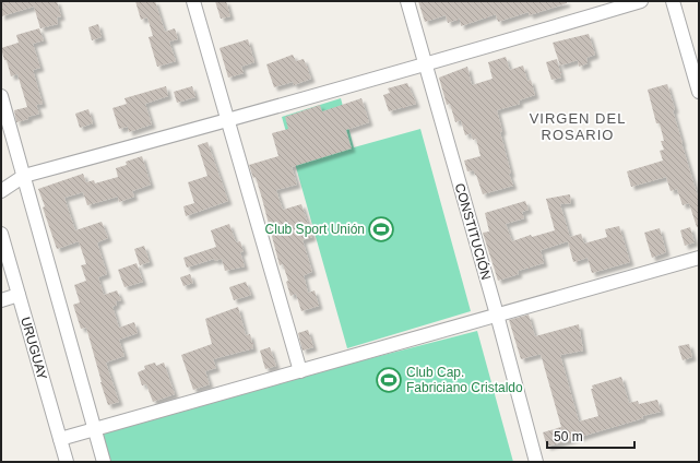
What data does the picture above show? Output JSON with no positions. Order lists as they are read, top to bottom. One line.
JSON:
{"streets":{"street":["CONSTITUCIÓN","URUGUAY"]},"districts":["VIRGEN DEL ROSARIO"],"places":{"sports":["Club Sport Unión","Club Cap. Fabriciano Cristaldo"]},"scale_bar":"50 m"}
